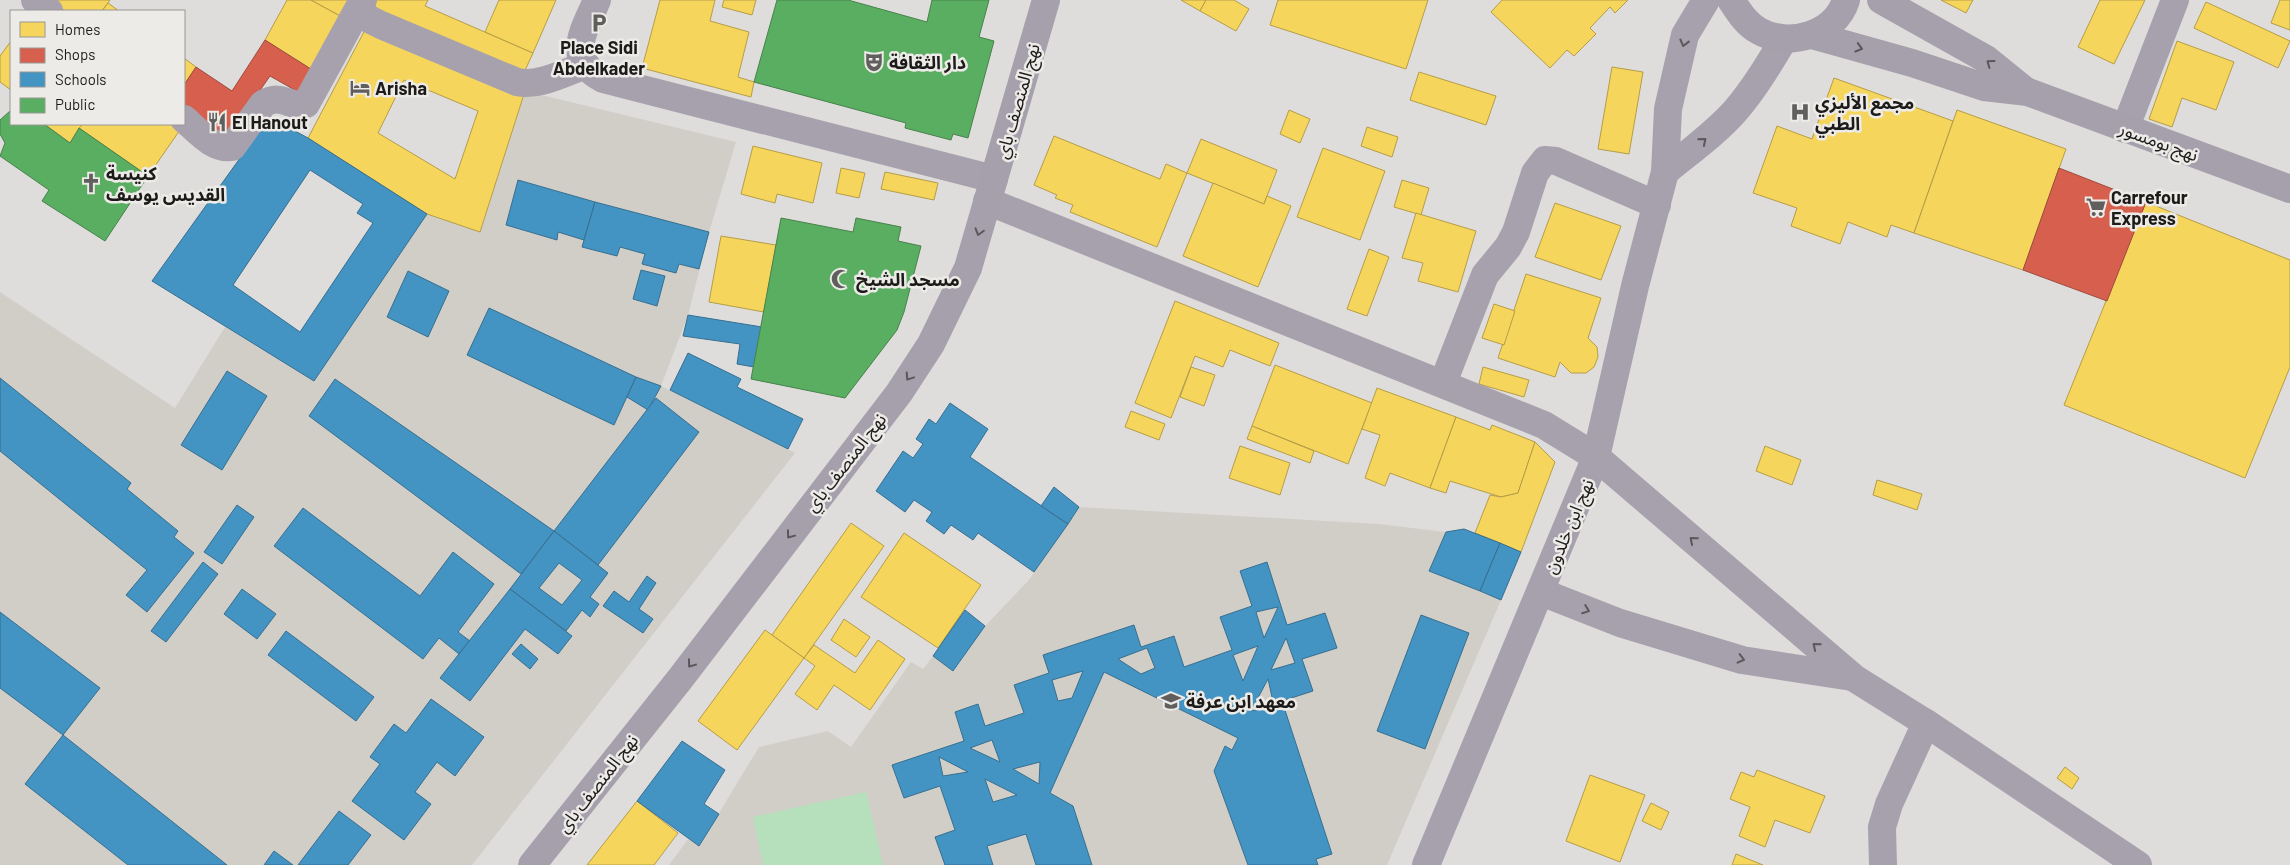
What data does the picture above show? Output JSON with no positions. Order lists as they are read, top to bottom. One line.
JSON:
{"streets":{"main road":["نهج المنصف باي","نهج بومسور"],"street":["نهج ابن خلدون"]},"one_way":["نهج المنصف باي"],"places":{"parking":["Place Sidi Abdelkader"],"theatre":["دار الثقافة"],"hotel":["Arisha"],"hospital":["مجمع الأليزي الطبي"],"restaurant":["El Hanout"],"church":["كنيسة القديس يوسف"],"supermarket":["Carrefour Express"],"mosque":["مسجد الشيخ"],"school or university":["معهد ابن عرفة"]},"legend":["Homes","Shops","Schools","Public"]}
